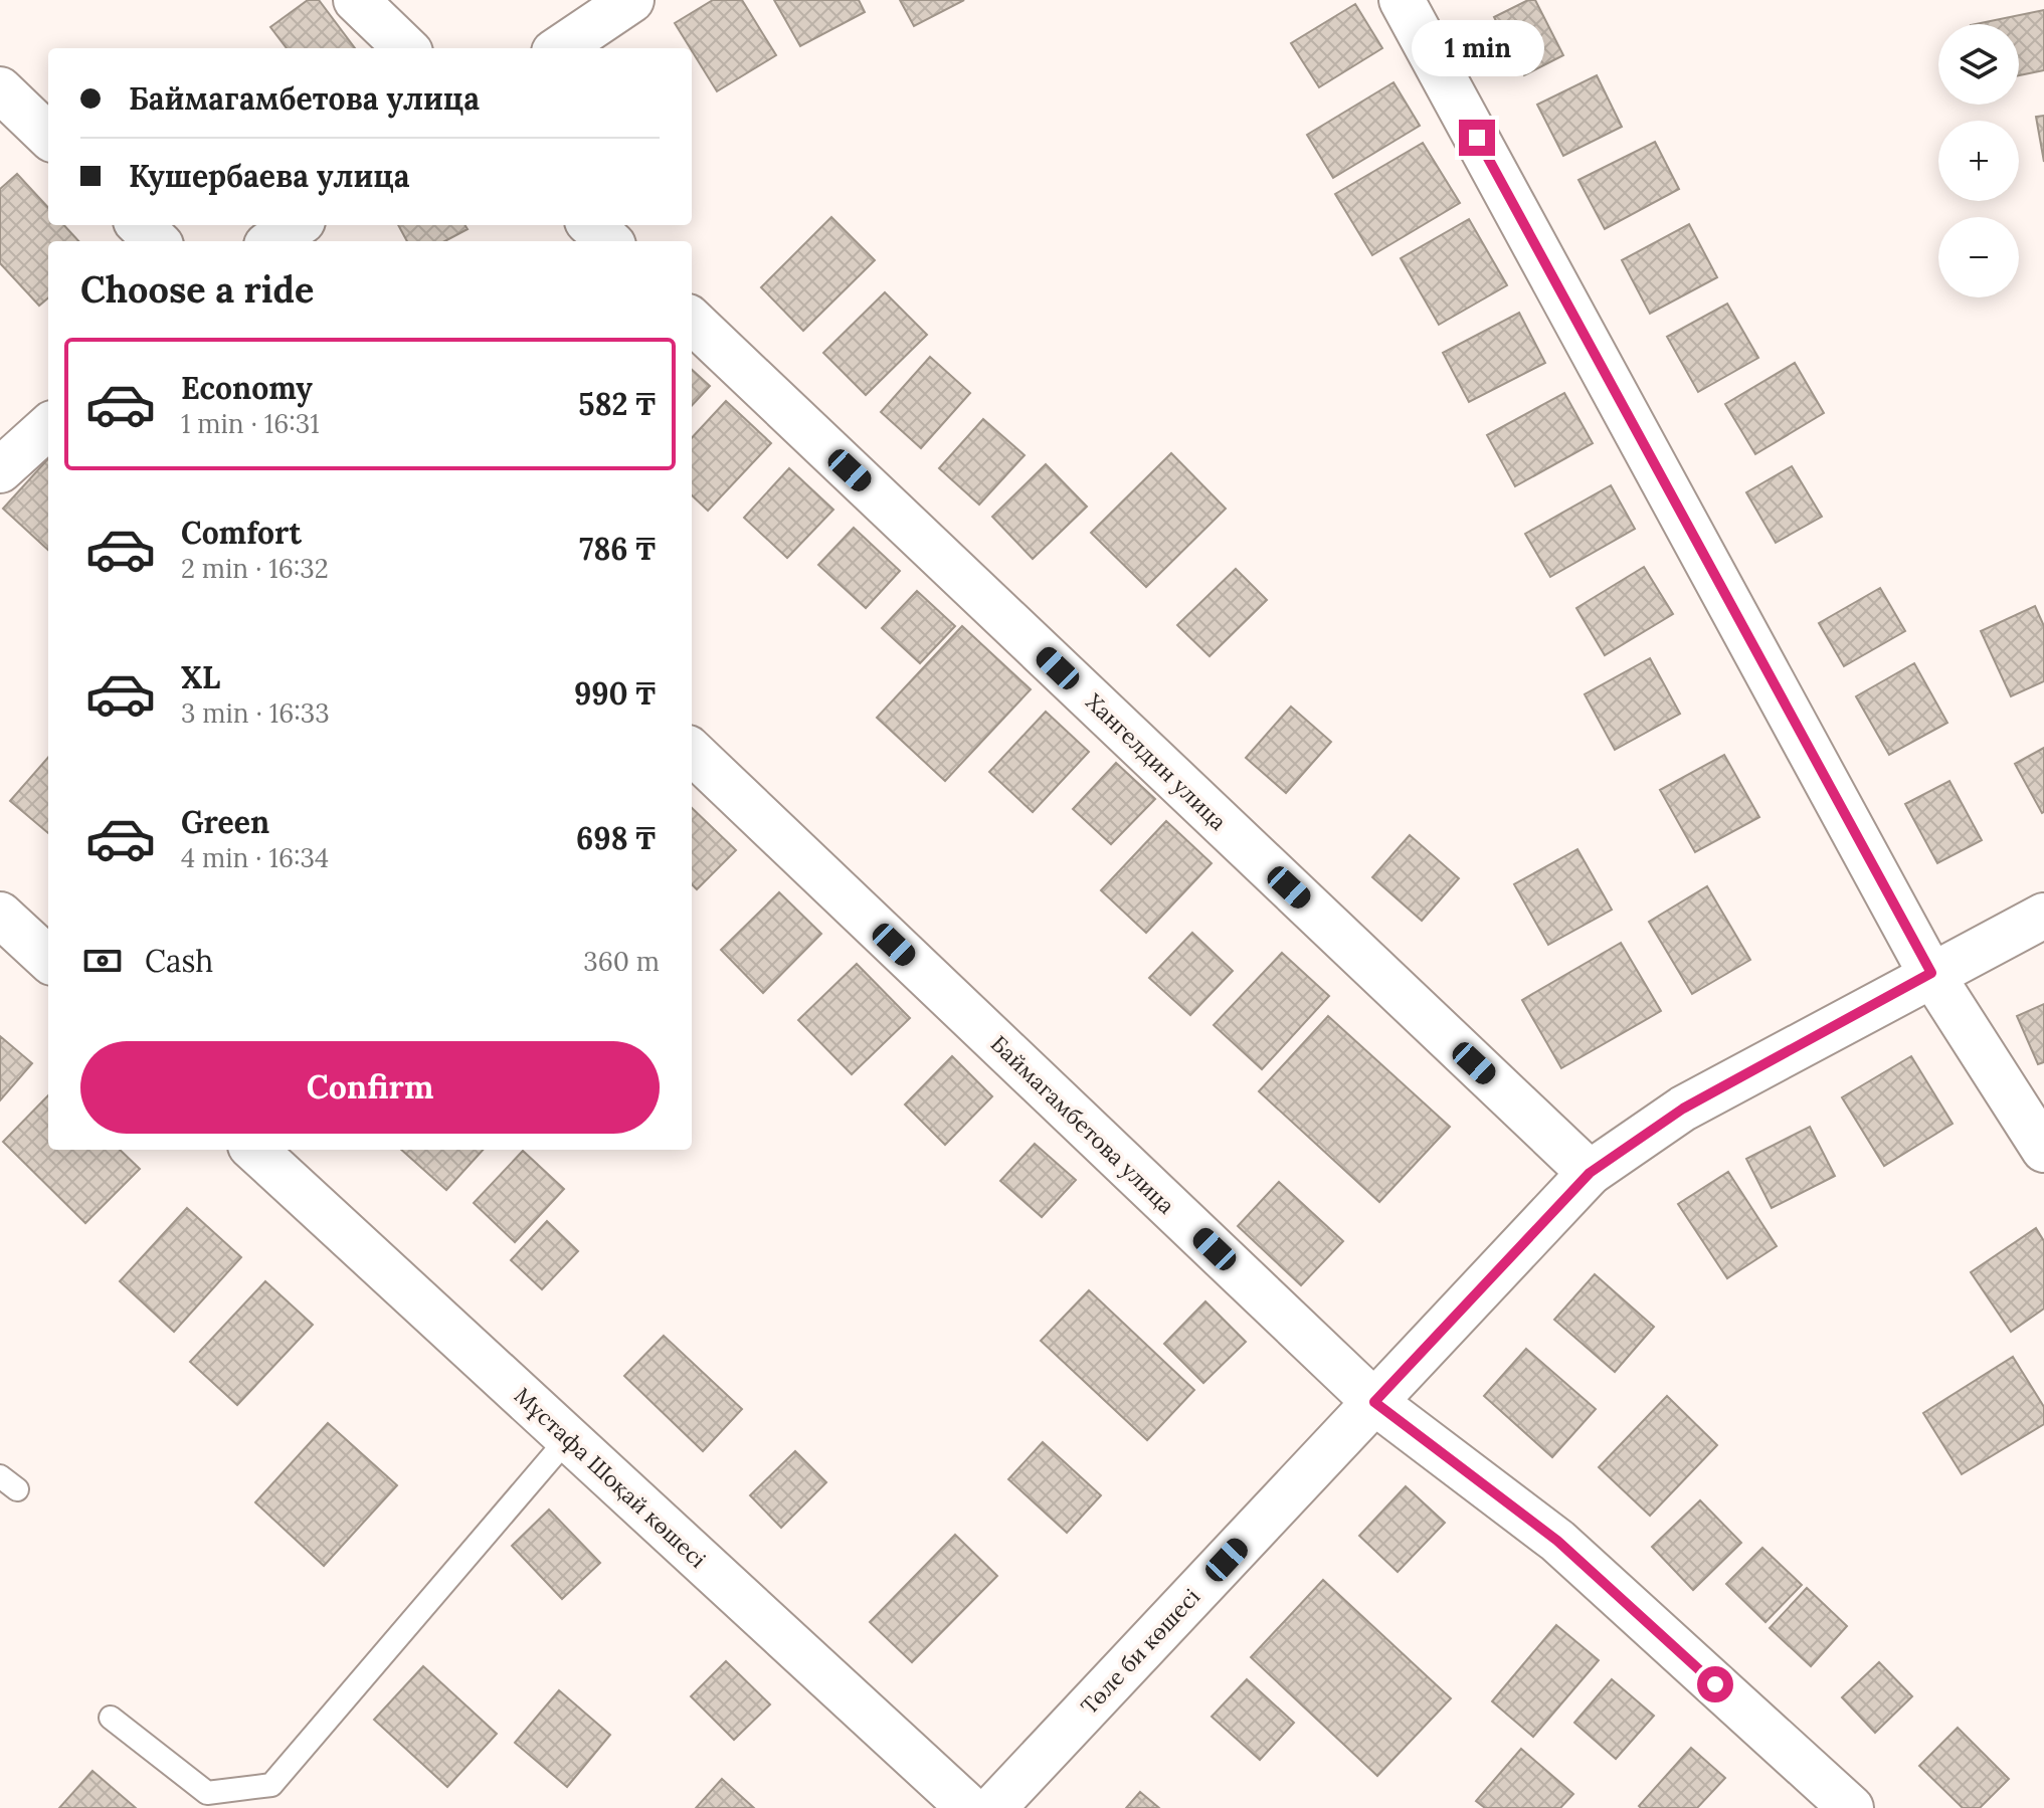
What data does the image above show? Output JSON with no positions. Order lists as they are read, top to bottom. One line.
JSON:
{"streets":{"street":["Хангелдин улица","Баймагамбетова улица","Мұстафа Шоқай көшесі","Төле би көшесі"]},"crossings":[["Хангелдин улица","Төле би көшесі"],["Баймагамбетова улица","Төле би көшесі"]],"page":{"bubble":"1 min","map_buttons":["+","−"],"banner":["Баймагамбетова улица","Кушербаева улица"],"heading":"Choose a ride","list":[{"name":"Economy","note":"1 min · 16:31","value":"582 ₸"},{"name":"Comfort","note":"2 min · 16:32","value":"786 ₸"},{"name":"XL","note":"3 min · 16:33","value":"990 ₸"},{"name":"Green","note":"4 min · 16:34","value":"698 ₸"}],"pay":["Cash","360 m"],"buttons":"Confirm"}}
